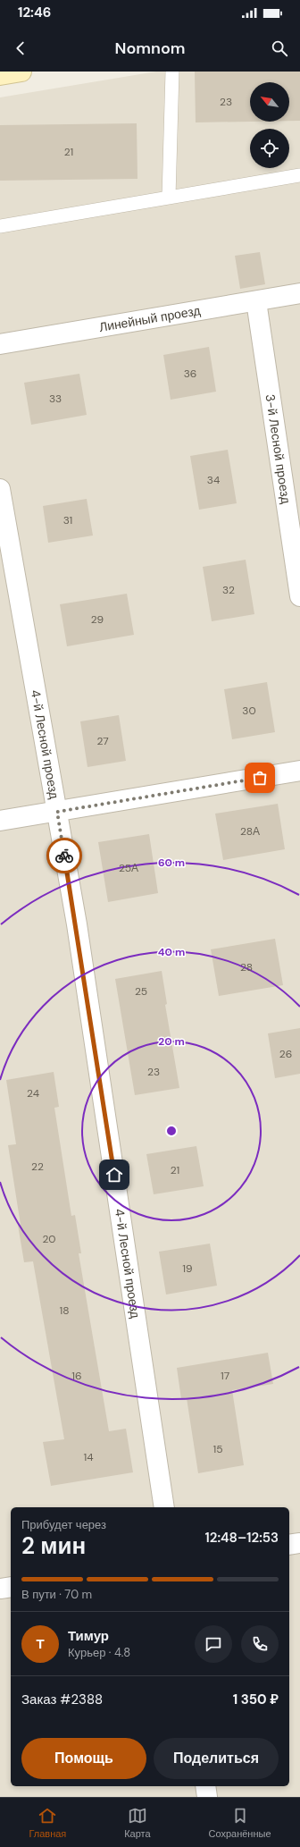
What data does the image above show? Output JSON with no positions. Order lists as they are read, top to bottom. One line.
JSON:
{"streets":{"street":["Линейный проезд","3-й Лесной проезд","4-й Лесной проезд"]},"crossings":[["Линейный проезд","3-й Лесной проезд"]],"house_numbers":["23","21","36","33","34","31","32","29","30","27","28А","25А","28","25","26","23","24","22","21","20","19","18","16","17","15","14"],"north":"top left","page":{"status":"12:46","header":"Nomnom","heading":["2 мин","Прибудет через","12:48–12:53"],"panel":["Тимур","Курьер · 4.8","Заказ #2388","1 350 ₽"],"bar":"В пути · 70 m","round":"Т","buttons":["Помощь","Поделиться"],"tabs":["Главная","Карта","Сохранённые"]},"rings":["60 m","40 m","20 m"]}
